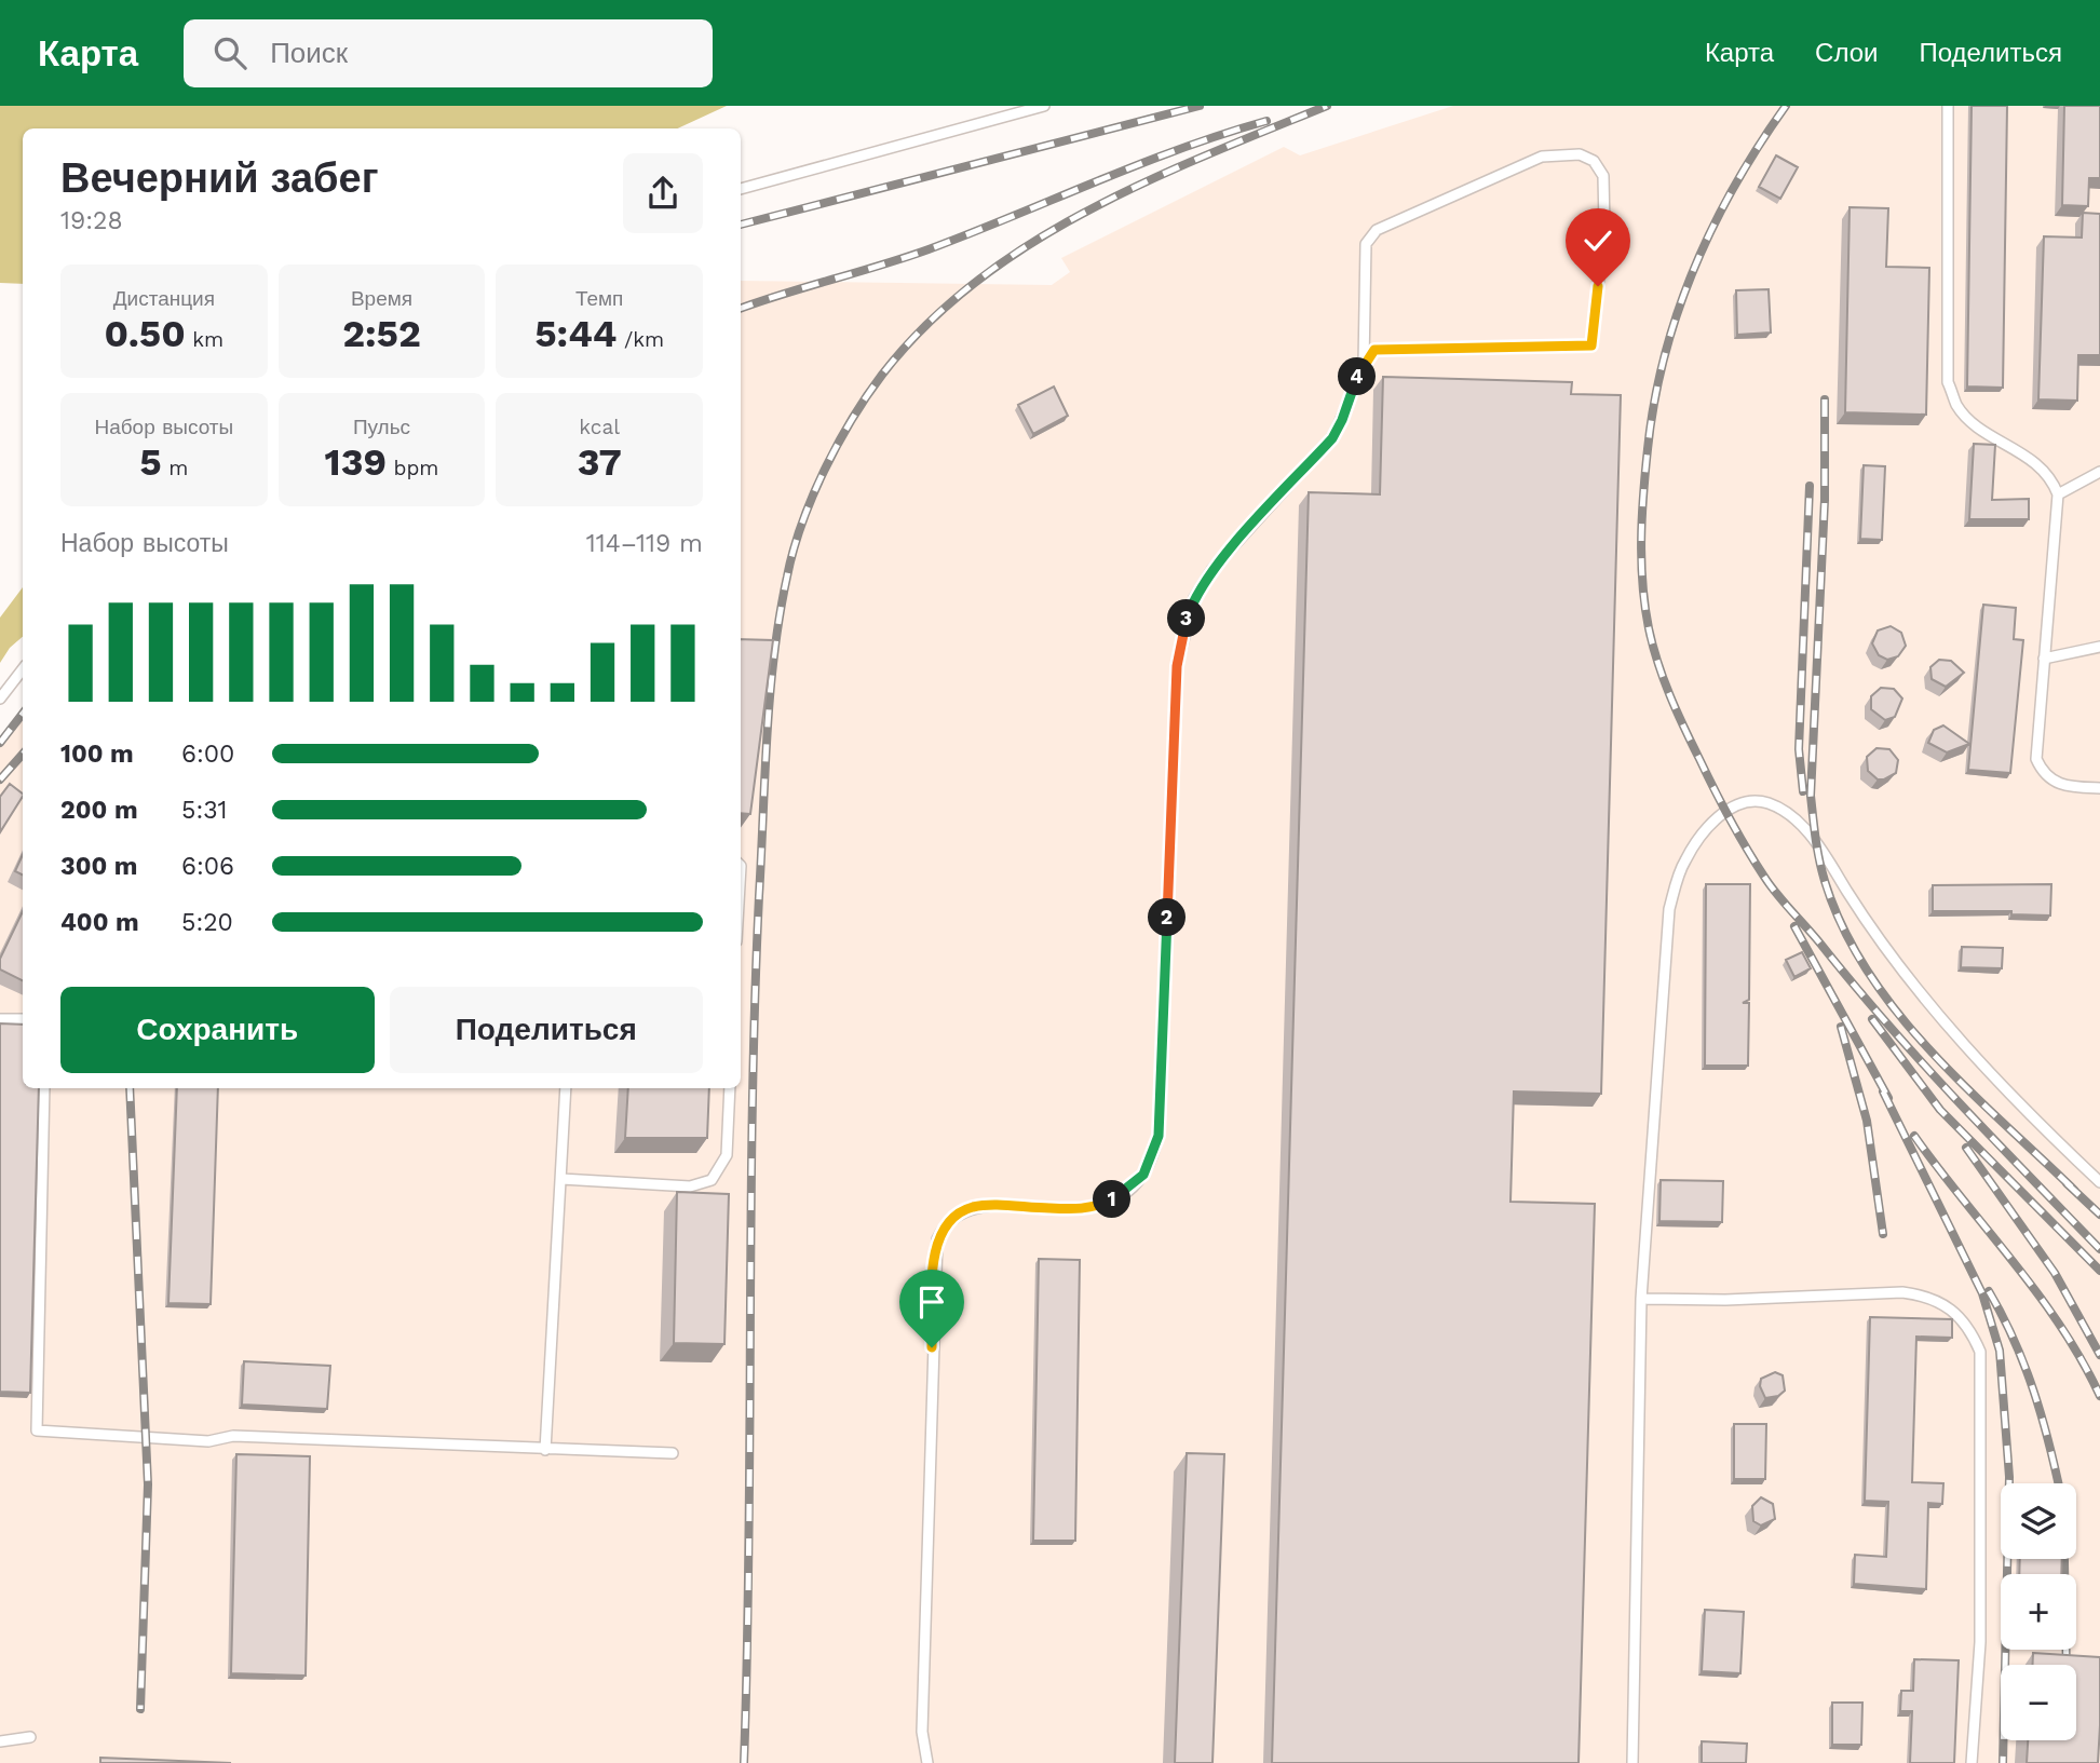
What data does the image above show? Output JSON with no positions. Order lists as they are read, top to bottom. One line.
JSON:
{"page":{"header":"Карта","search":"Поиск","nav":["Карта","Слои","Поделиться"],"heading":["Вечерний забег","19:28"],"stats":[["Дистанция","0.50 km"],["Время","2:52"],["Темп","5:44 /km"],["Набор высоты","5 m"],["Пульс","139 bpm"],["kcal","37"]],"pins":["4","3","2","1"],"chart":["Набор высоты","114–119 m"],"list":[{"name":"100 m","note":"6:00"},{"name":"200 m","note":"5:31"},{"name":"300 m","note":"6:06"},{"name":"400 m","note":"5:20"}],"buttons":["Сохранить","Поделиться"],"map_buttons":["+","−"]}}
